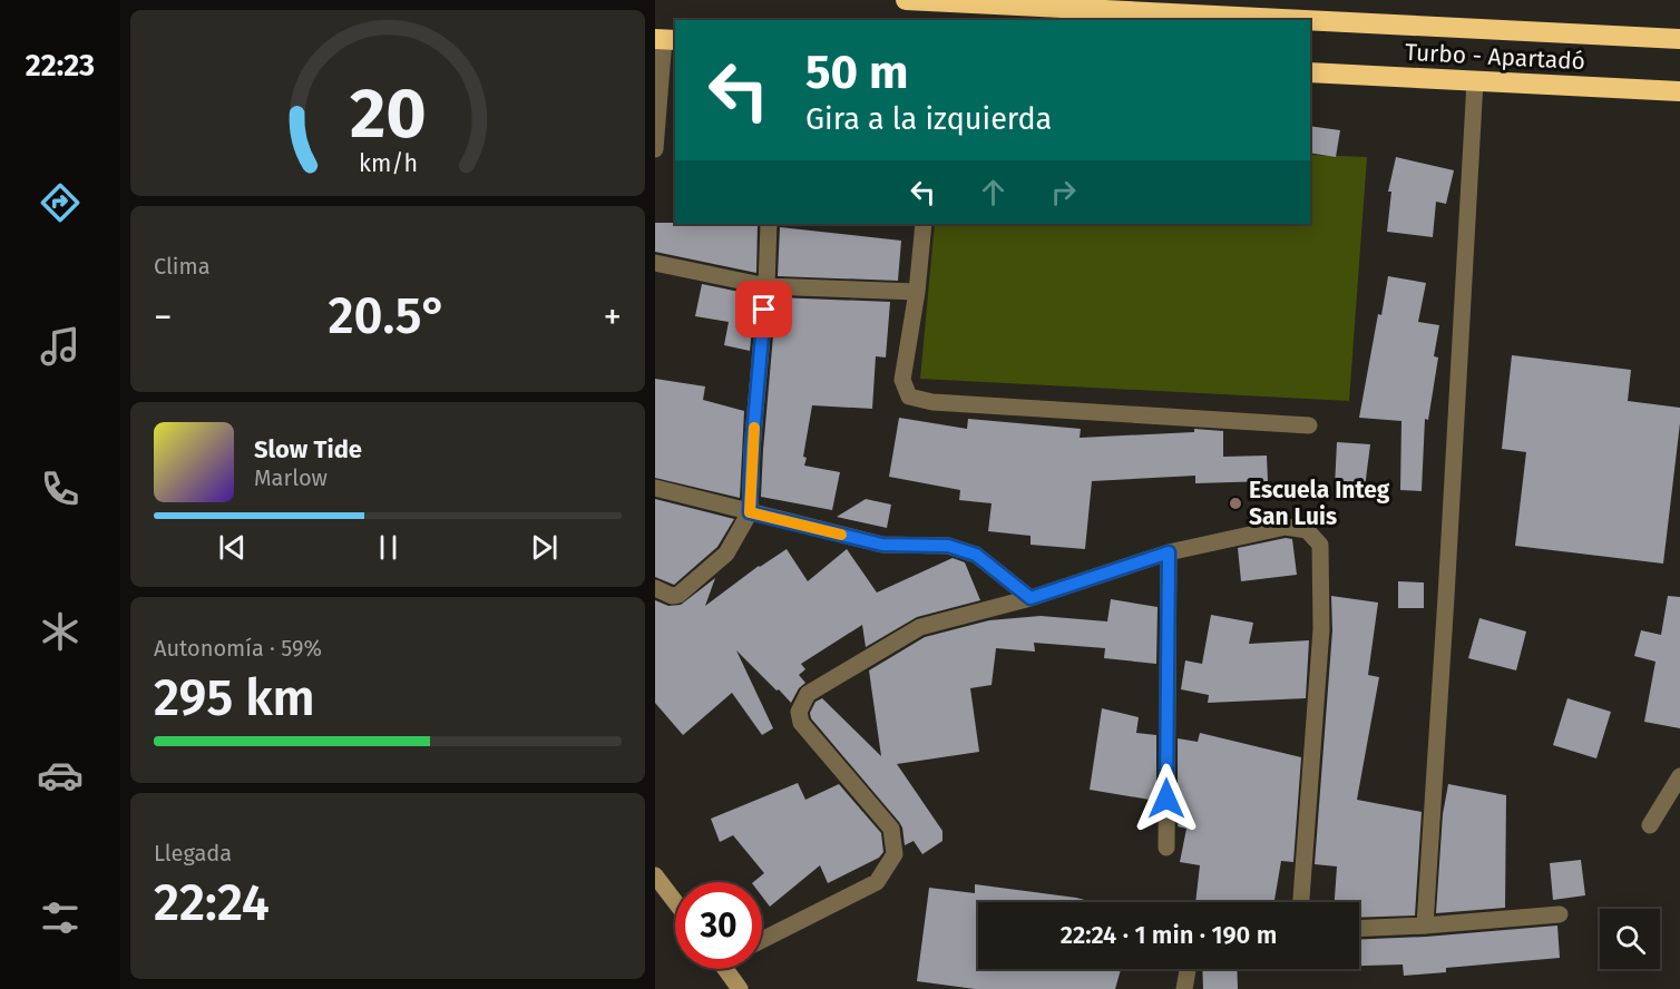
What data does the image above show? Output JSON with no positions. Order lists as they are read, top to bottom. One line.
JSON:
{"streets":{"highway":["Turbo - Apartadó"]},"places":["Escuela Integ San Luis"],"page":{"tabs":"22:23","turn":["50 m","Gira a la izquierda"],"tile":["Clima",["Autonomía · 59%","295 km"],["Llegada","22:24"]],"heat":["−","20.5°","+"],"song":["Slow Tide","Marlow"],"limit":"30","trip":"22:24 · 1 min · 190 m","gauge":["20","km/h"]}}
